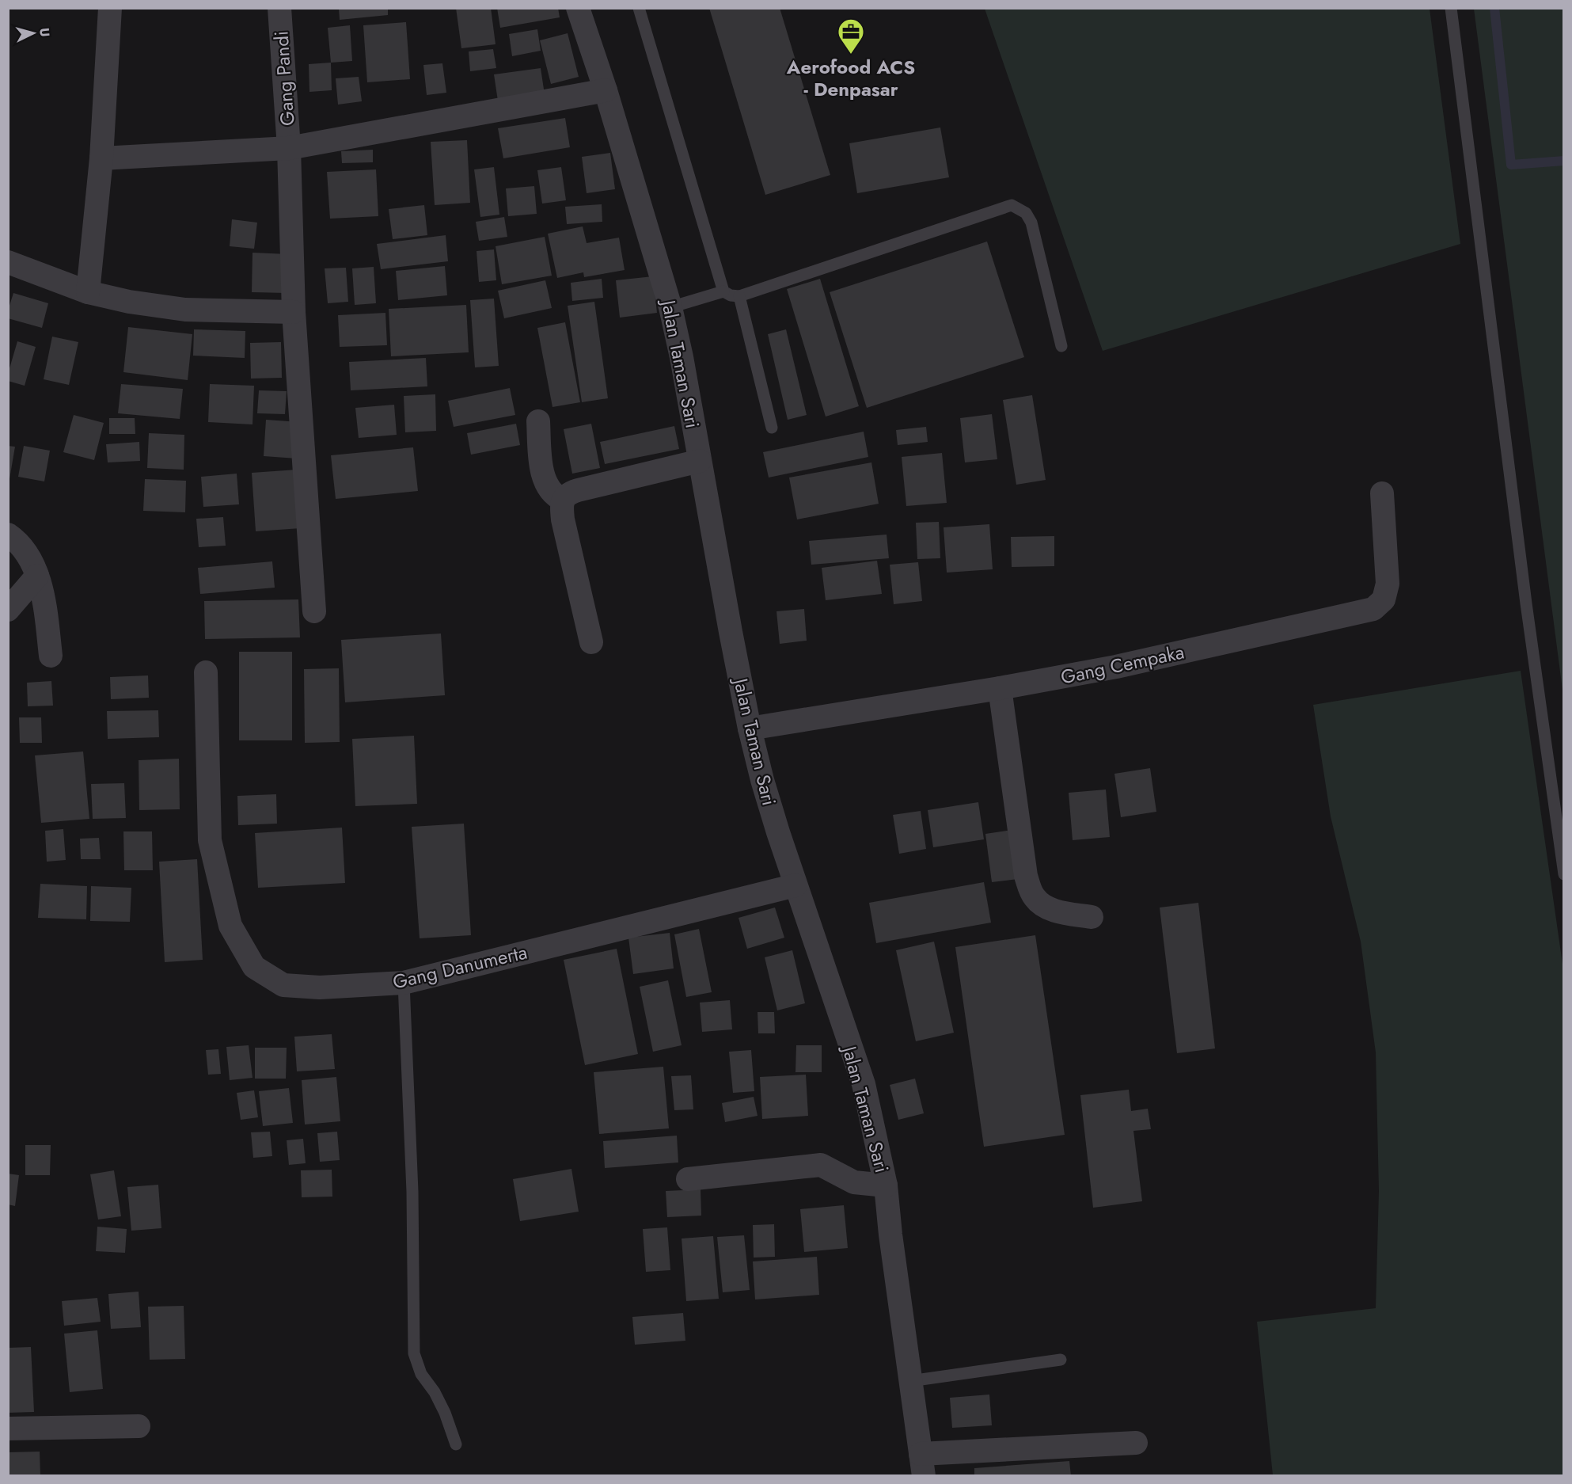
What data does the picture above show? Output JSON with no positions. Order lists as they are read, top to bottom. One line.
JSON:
{"streets":{"street":["Gang Pandi","Jalan Taman Sari","Gang Cempaka","Gang Danumerta"]},"crossings":[["Jalan Taman Sari","Gang Cempaka"],["Jalan Taman Sari","Gang Danumerta"]],"places":{"office":["Aerofood ACS - Denpasar"]},"north":"right"}
